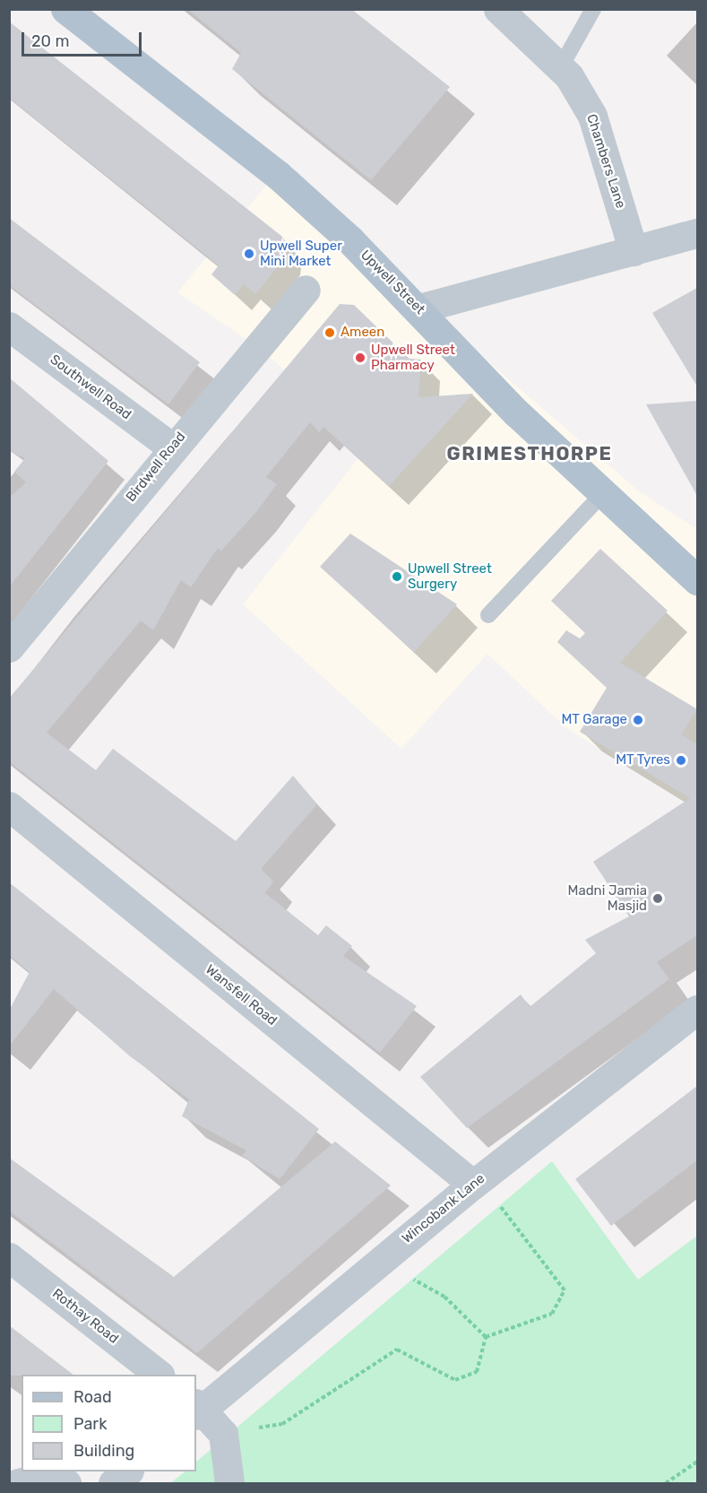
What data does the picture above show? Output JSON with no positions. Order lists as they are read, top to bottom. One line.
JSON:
{"streets":{"main road":["Upwell Street"],"street":["Chambers Lane","Southwell Road","Birdwell Road","Wansfell Road","Wincobank Lane","Rothay Road"]},"crossings":[["Southwell Road","Birdwell Road"],["Wansfell Road","Wincobank Lane"]],"districts":["GRIMESTHORPE"],"places":["Upwell Super Mini Market","Ameen","Upwell Street Pharmacy","Upwell Street Surgery","MT Garage","MT Tyres","Madni Jamia Masjid"],"legend":["Road","Park","Building"],"scale_bar":"20 m"}
